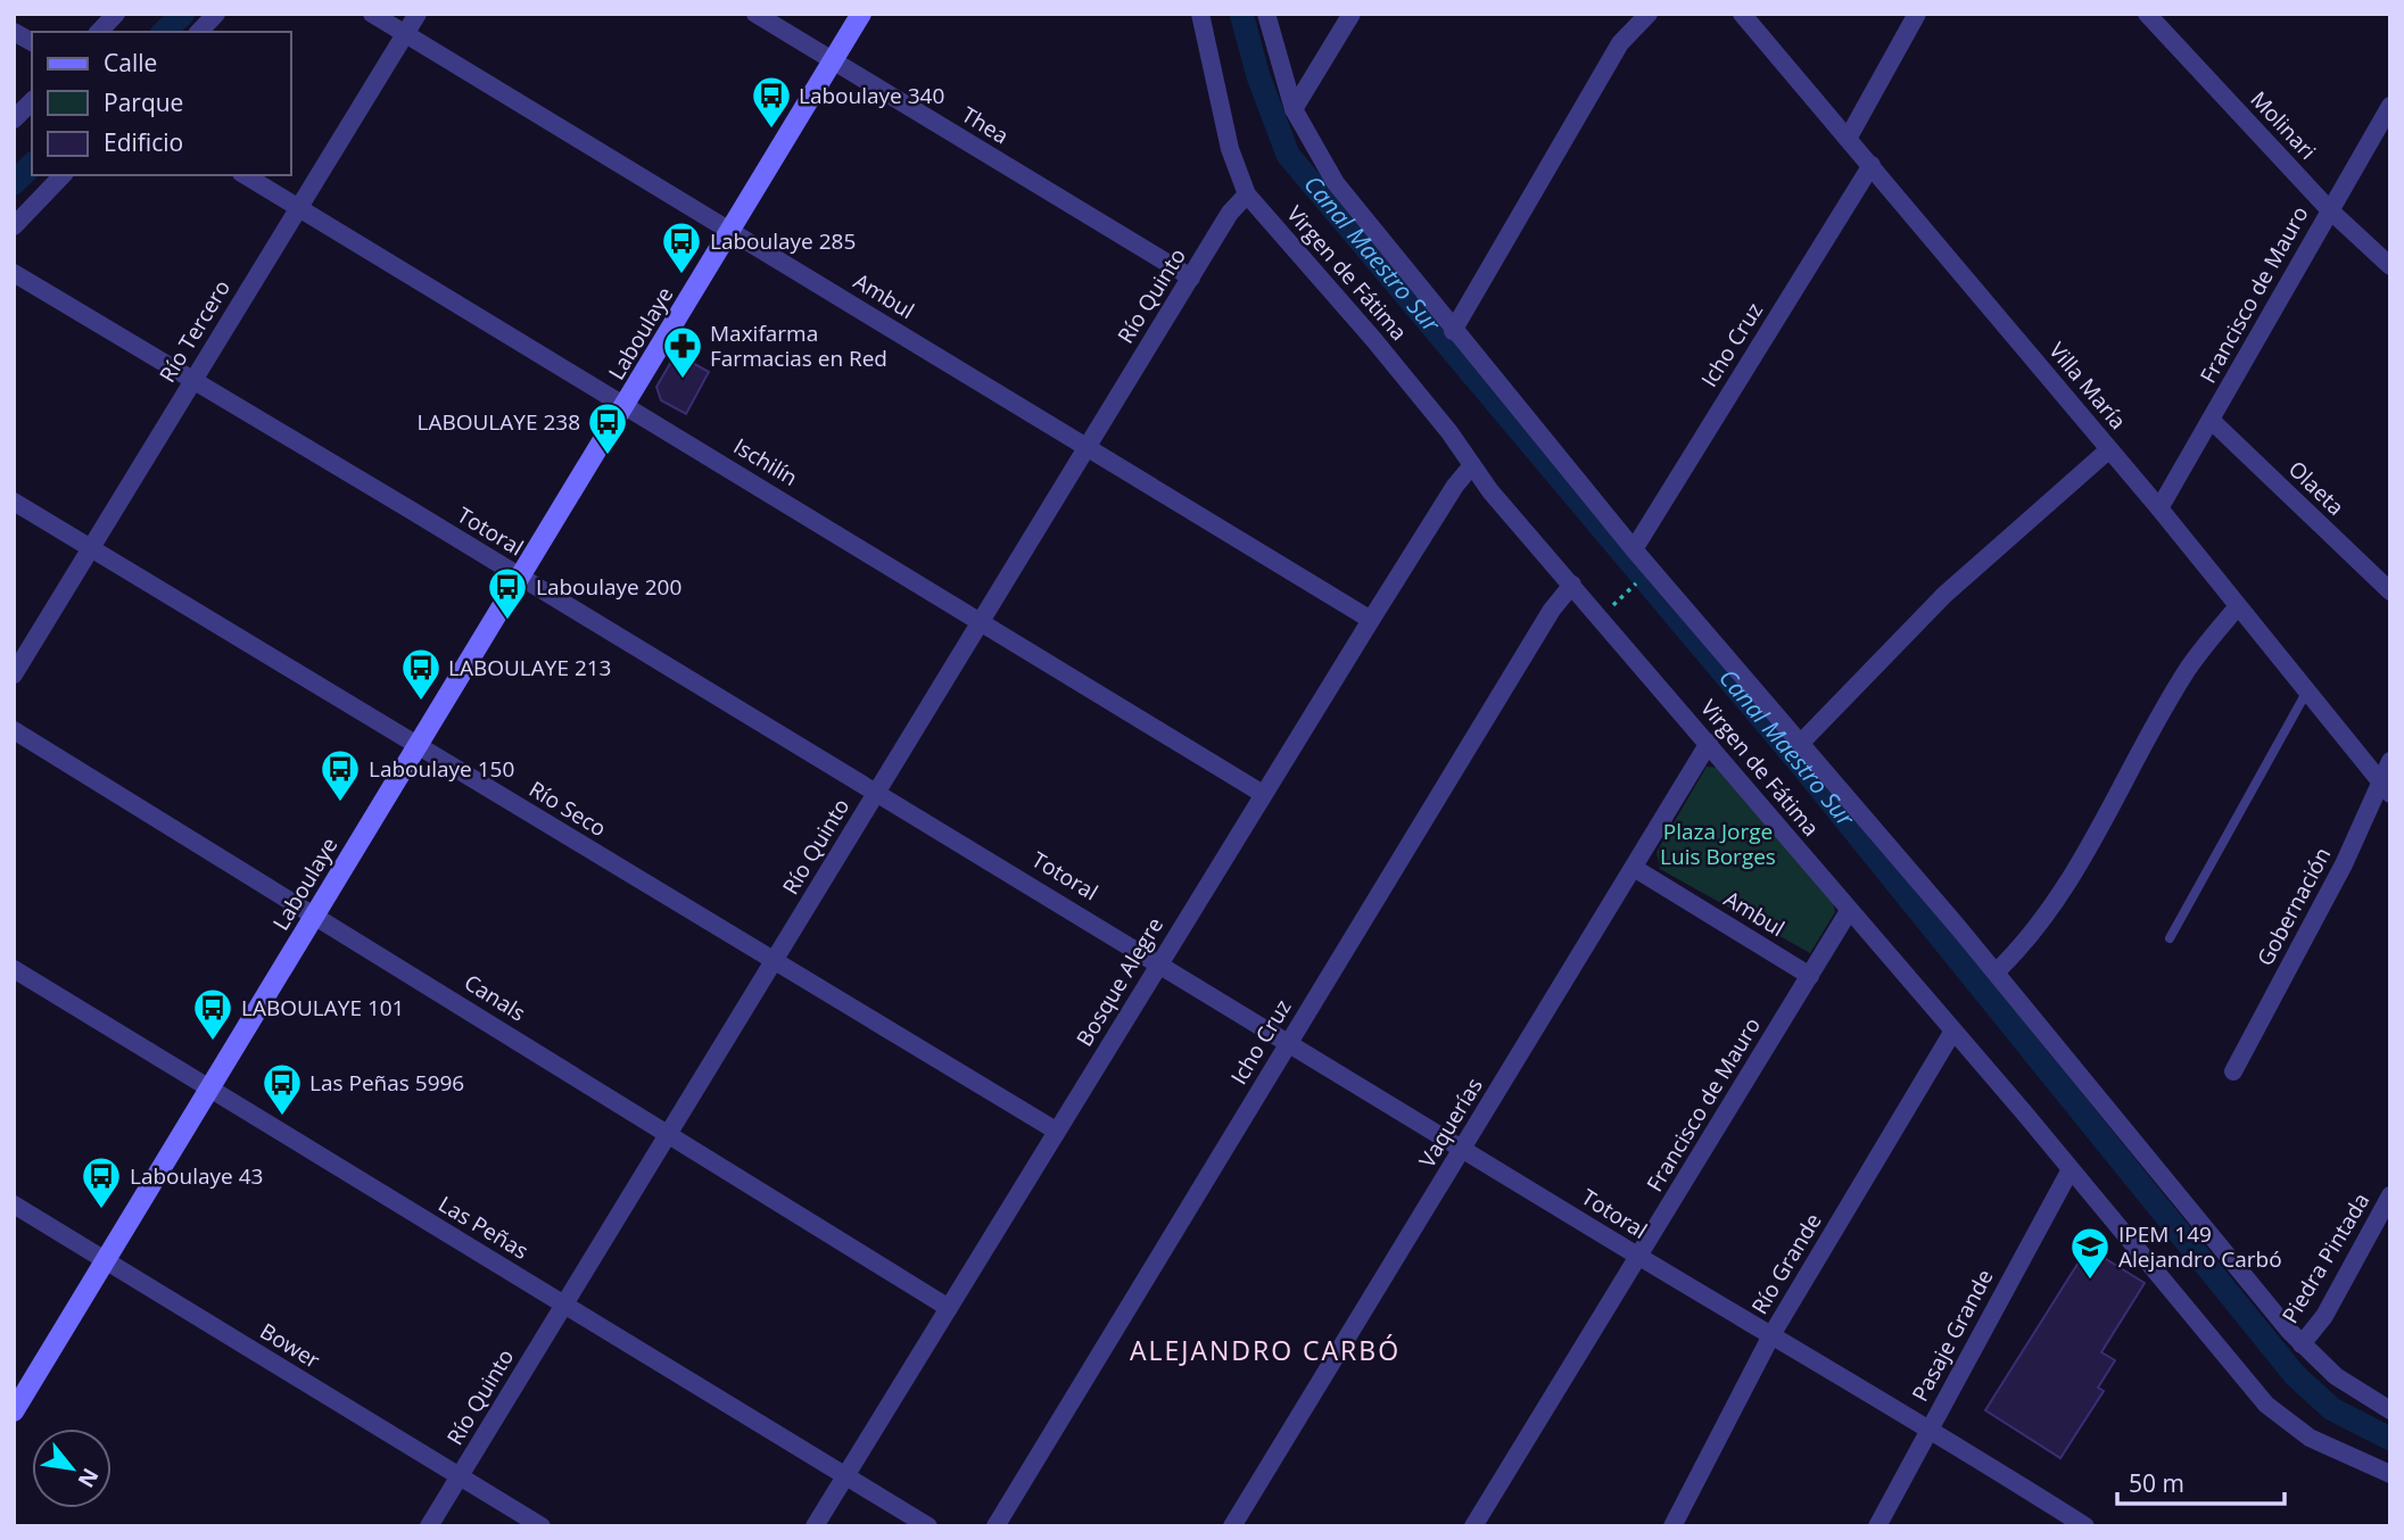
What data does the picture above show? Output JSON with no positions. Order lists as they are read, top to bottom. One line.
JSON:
{"streets":{"main road":["Laboulaye"],"street":["Thea","Molinari","Virgen de Fátima","Francisco de Mauro","Ambul","Río Quinto","Río Tercero","Icho Cruz","Villa María","Ischilín","Olaeta","Totoral","Río Seco","Gobernación","Bosque Alegre","Canals","Vaquerías","Las Peñas","Piedra Pintada","Río Grande","Pasaje Grande","Bower"]},"crossings":[["Thea","Río Quinto"],["Thea","Laboulaye"],["Molinari","Francisco de Mauro"],["Virgen de Fátima","Francisco de Mauro"],["Virgen de Fátima","Río Quinto"],["Virgen de Fátima","Icho Cruz"],["Virgen de Fátima","Bosque Alegre"],["Virgen de Fátima","Vaquerías"],["Virgen de Fátima","Piedra Pintada"],["Virgen de Fátima","Río Grande"],["Virgen de Fátima","Pasaje Grande"],["Francisco de Mauro","Ambul"],["Francisco de Mauro","Villa María"],["Francisco de Mauro","Olaeta"],["Francisco de Mauro","Totoral"],["Ambul","Río Quinto"],["Ambul","Río Tercero"],["Ambul","Laboulaye"],["Ambul","Bosque Alegre"],["Ambul","Vaquerías"],["Río Quinto","Ischilín"],["Río Quinto","Totoral"],["Río Quinto","Río Seco"],["Río Quinto","Canals"],["Río Quinto","Las Peñas"],["Río Quinto","Bower"],["Río Tercero","Ischilín"],["Río Tercero","Totoral"],["Río Tercero","Río Seco"],["Laboulaye","Ischilín"],["Laboulaye","Totoral"],["Laboulaye","Río Seco"],["Laboulaye","Canals"],["Laboulaye","Las Peñas"],["Laboulaye","Bower"],["Icho Cruz","Villa María"],["Icho Cruz","Totoral"],["Villa María","Gobernación"],["Ischilín","Bosque Alegre"],["Totoral","Bosque Alegre"],["Totoral","Vaquerías"],["Totoral","Río Grande"],["Totoral","Pasaje Grande"],["Río Seco","Bosque Alegre"],["Bosque Alegre","Canals"],["Bosque Alegre","Las Peñas"]],"districts":["ALEJANDRO CARBÓ"],"water":["Canal Maestro Sur"],"parks":["Plaza Jorge Luis Borges"],"places":{"bus stop":["Laboulaye 340","Laboulaye 285","LABOULAYE 238","Laboulaye 200","LABOULAYE 213","Laboulaye 150","LABOULAYE 101","Las Peñas 5996","Laboulaye 43"],"pharmacy":["Maxifarma Farmacias en Red"],"school or university":["IPEM 149 Alejandro Carbó"]},"legend":["Calle","Parque","Edificio"],"scale_bar":"50 m","north":"bottom right"}
